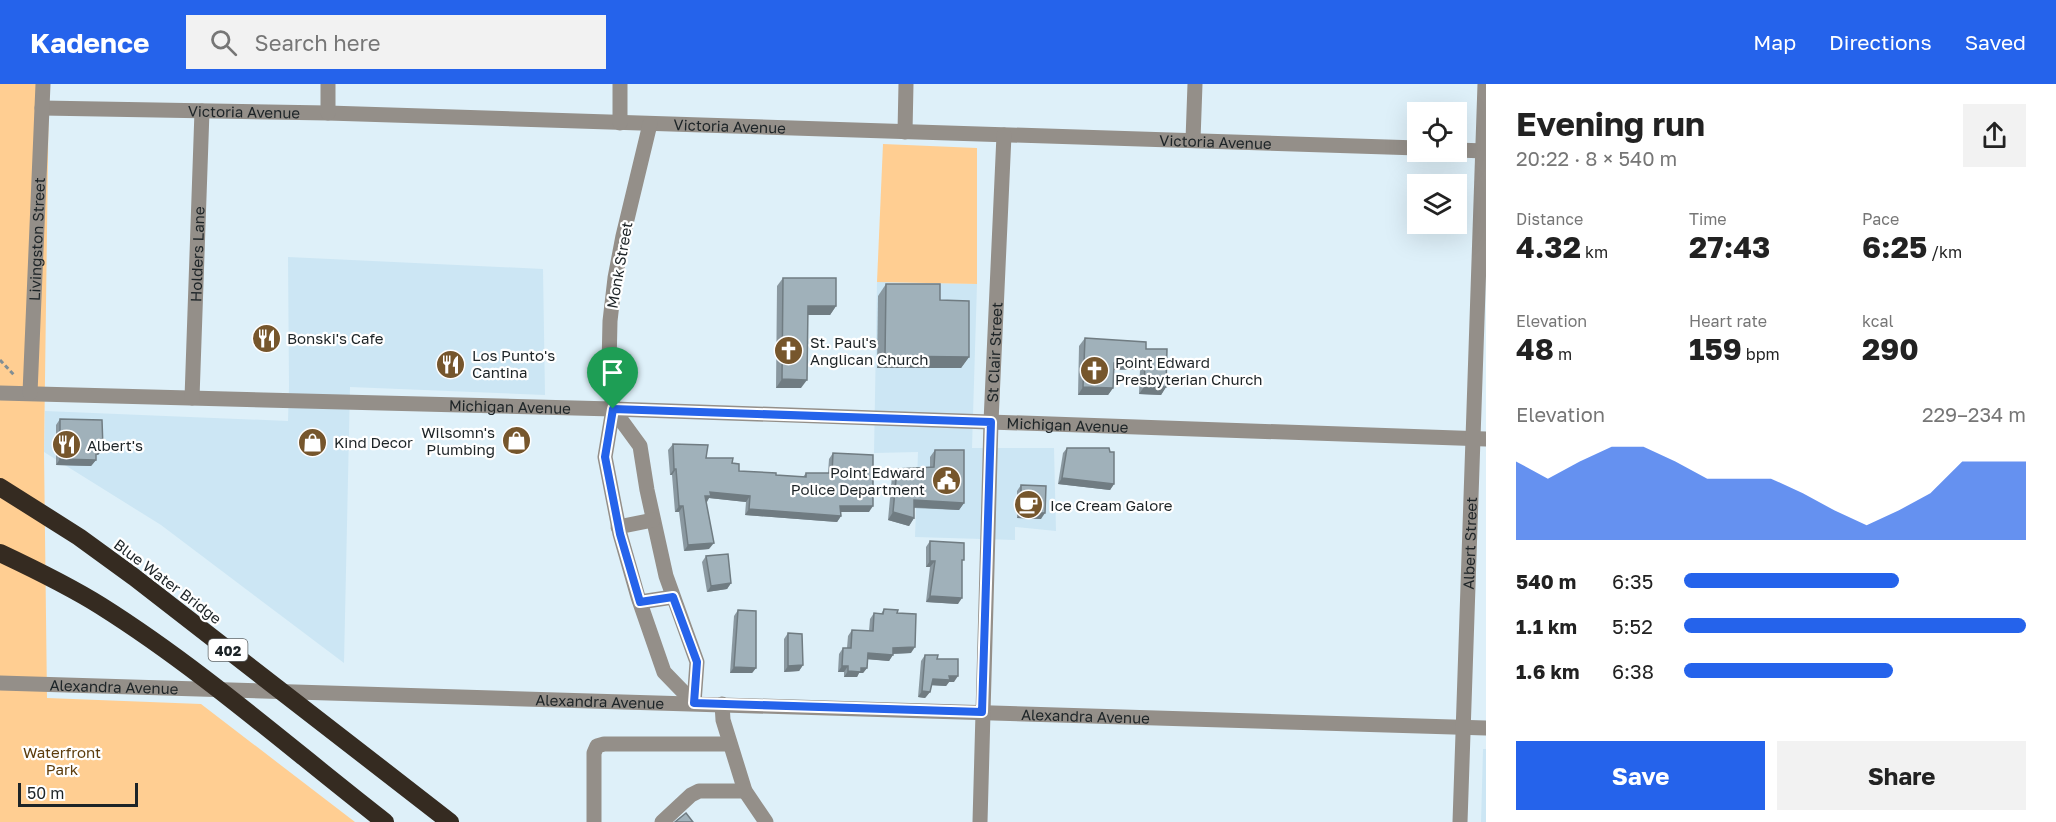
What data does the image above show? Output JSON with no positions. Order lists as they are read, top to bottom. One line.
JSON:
{"streets":{"highway":["Blue Water Bridge","402"],"street":["Victoria Avenue","Livingston Street","Holders Lane","Monk Street","St Clair Street","Michigan Avenue","Albert Street","Alexandra Avenue"]},"crossings":[["Victoria Avenue","Livingston Street"],["Victoria Avenue","Holders Lane"],["Victoria Avenue","Monk Street"],["Victoria Avenue","St Clair Street"],["Livingston Street","Michigan Avenue"],["Holders Lane","Michigan Avenue"],["Monk Street","Michigan Avenue"],["Monk Street","Alexandra Avenue"],["St Clair Street","Michigan Avenue"],["St Clair Street","Alexandra Avenue"],["Michigan Avenue","Albert Street"],["Albert Street","Alexandra Avenue"]],"parks":["Waterfront Park"],"places":{"restaurant":["Bonski's Cafe","Los Punto's Cantina","Albert's"],"church":["St. Paul's Anglican Church","Point Edward Presbyterian Church"],"shop":["Wilsomn's Plumbing","Kind Decor"],"public building":["Point Edward Police Department"],"cafe":["Ice Cream Galore"]},"scale_bar":"50 m","page":{"header":"Kadence","search":"Search here","nav":["Map","Directions","Saved"],"heading":["Evening run","20:22 · 8 × 540 m"],"stats":[["Distance","4.32 km"],["Time","27:43"],["Pace","6:25 /km"],["Elevation","48 m"],["Heart rate","159 bpm"],["kcal","290"]],"chart":["Elevation","229–234 m"],"list":[{"name":"540 m","note":"6:35"},{"name":"1.1 km","note":"5:52"},{"name":"1.6 km","note":"6:38"}],"buttons":["Save","Share"],"scale":"50 m"}}
